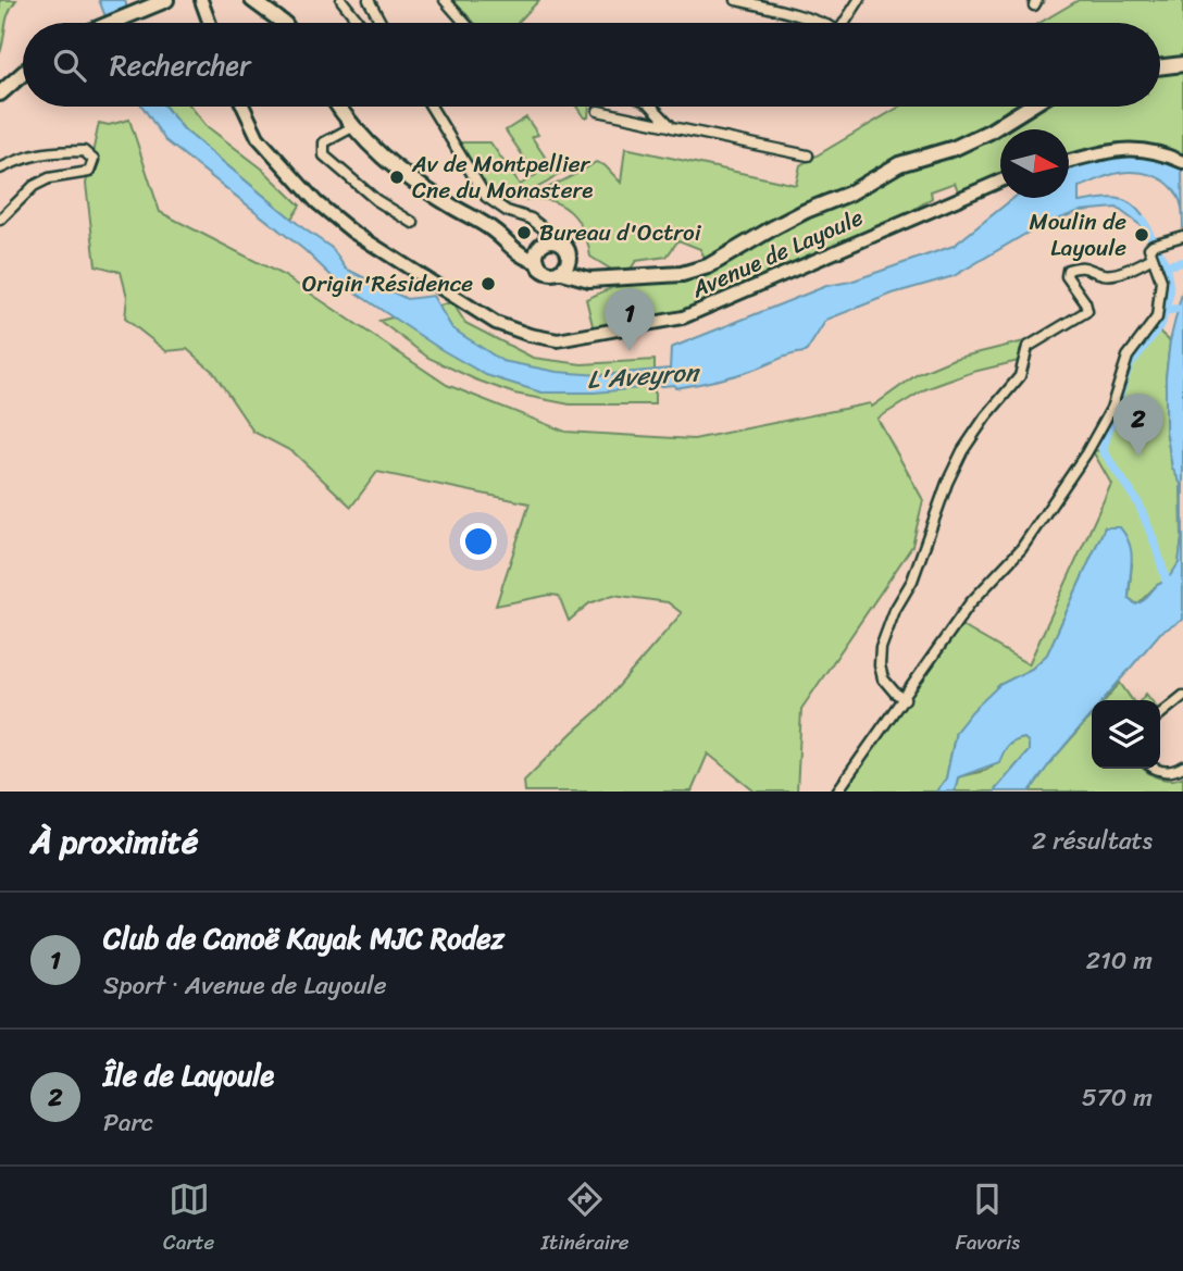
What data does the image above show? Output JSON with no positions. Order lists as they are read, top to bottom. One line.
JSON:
{"streets":{"street":["Avenue de Layoule"]},"water":["L'Aveyron"],"places":["Av de Montpellier Cne du Monastere","Bureau d'Octroi","Moulin de Layoule","Origin'Résidence"],"north":"right","page":{"search":"Rechercher","pins":["1","2"],"heading":["À proximité","2 résultats"],"list":[{"mark":"1","name":"Club de Canoë Kayak MJC Rodez","note":"Sport · Avenue de Layoule","value":"210 m"},{"mark":"2","name":"Île de Layoule","note":"Parc","value":"570 m"}],"nav":["Carte","Itinéraire","Favoris"]}}
